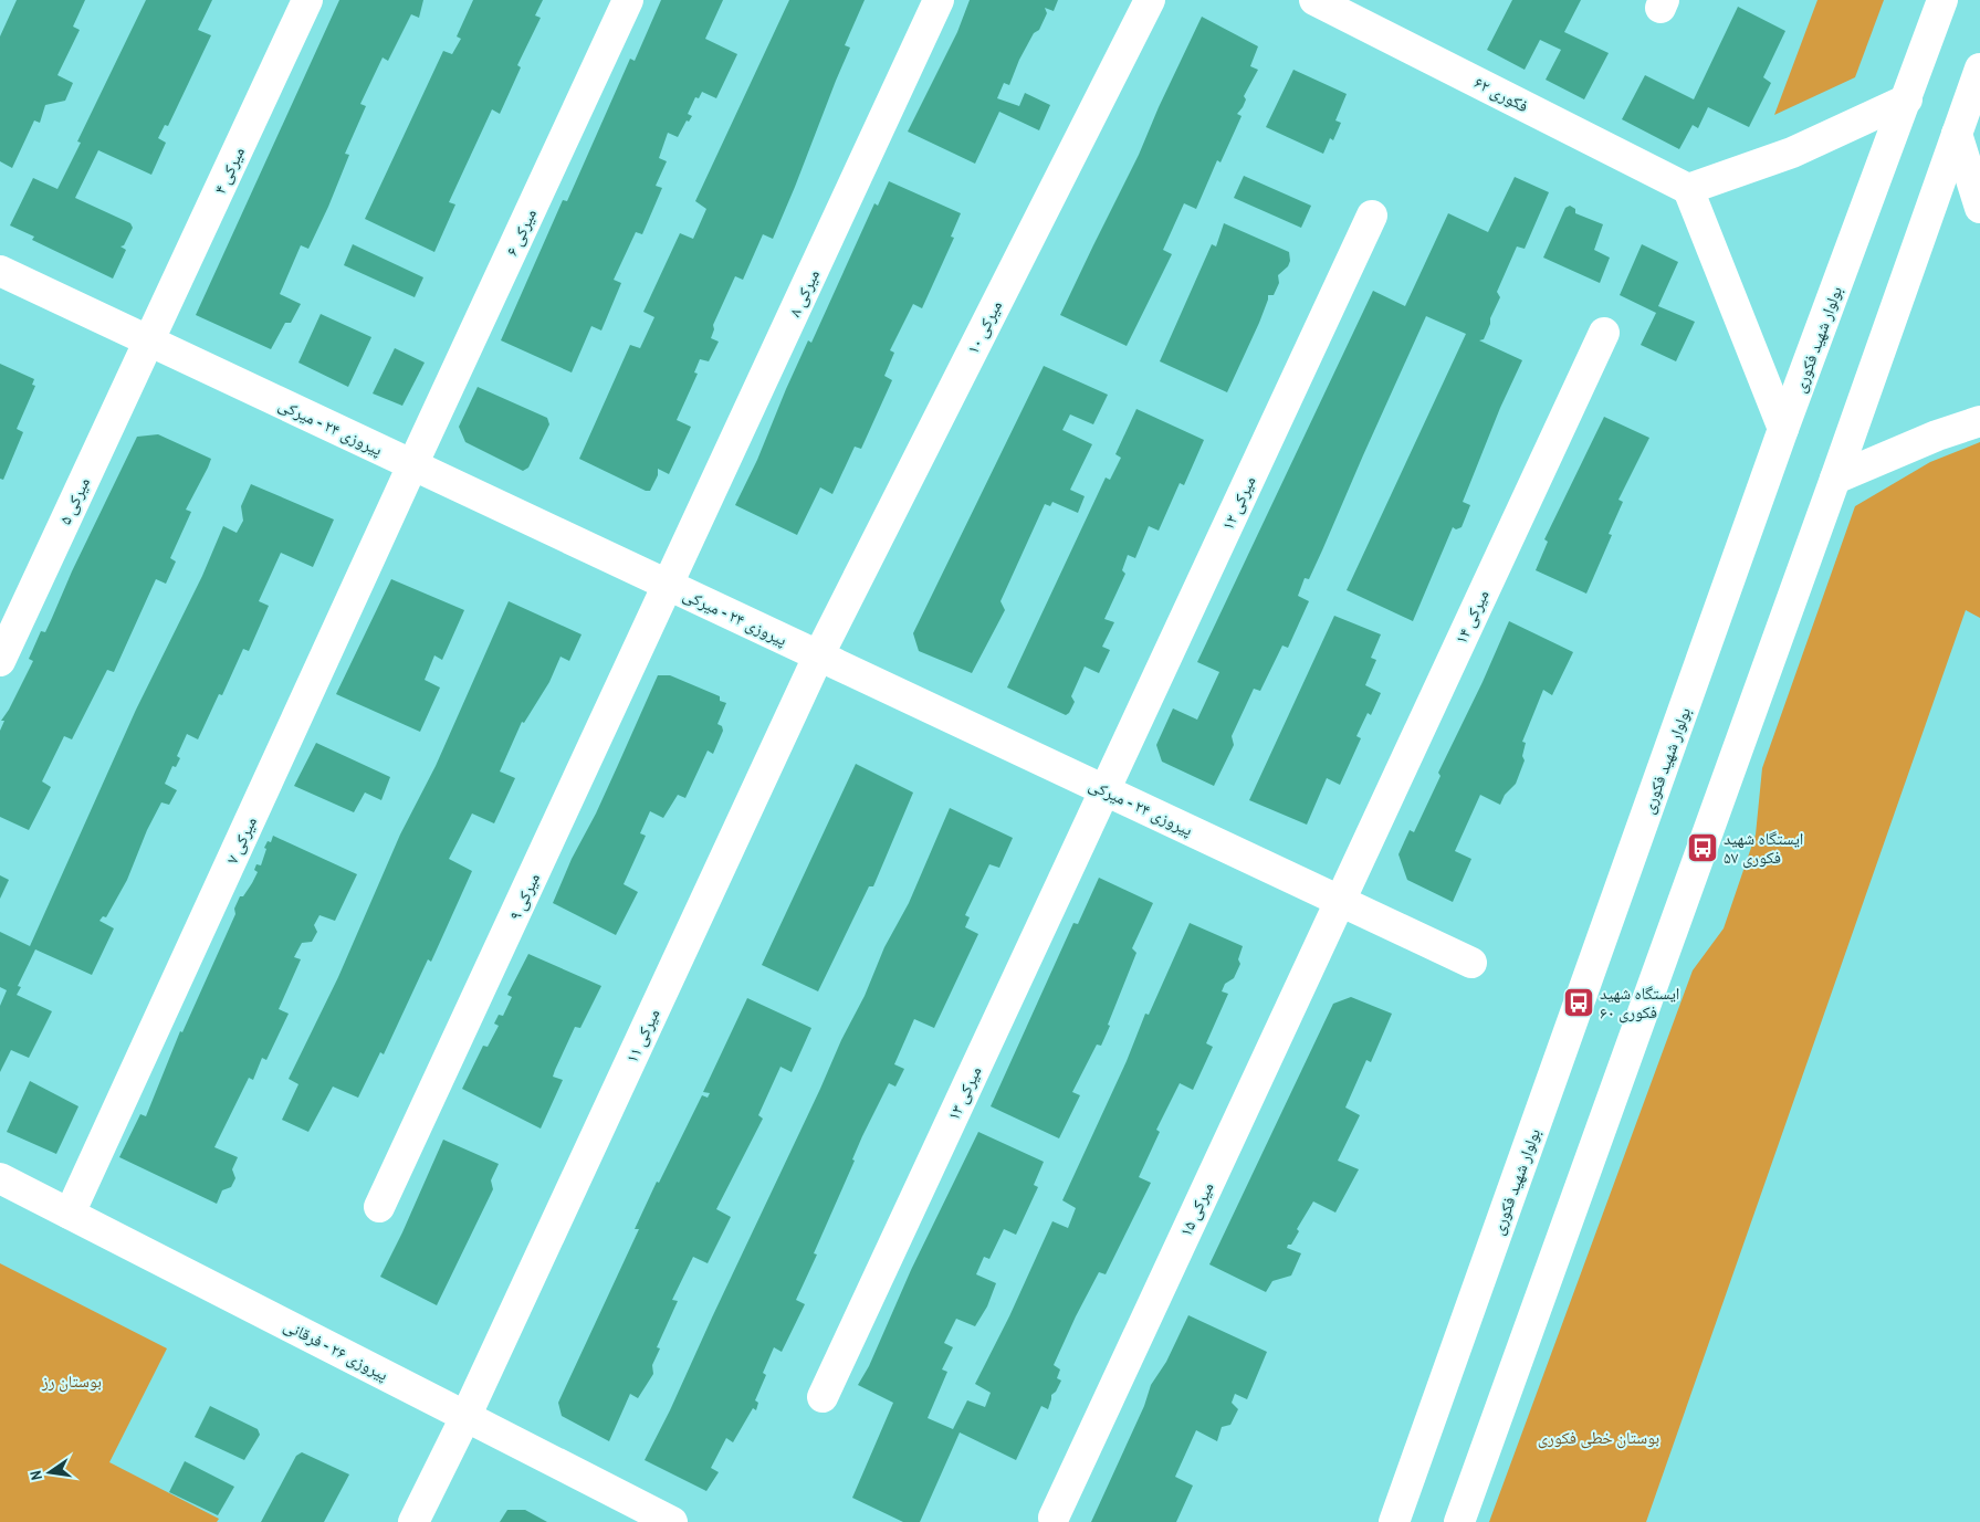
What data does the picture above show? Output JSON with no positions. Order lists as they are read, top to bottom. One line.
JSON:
{"streets":{"street":["فکوری ۶۲","میرکی ۴","میرکی ۶","میرکی ۸","میرکی ۱۰","بولوار شهید فکوری","پیروزی ۲۴ - میرکی","میرکی ۵","میرکی ۱۲","میرکی ۱۴","میرکی ۷","میرکی ۹","میرکی ۱۱","میرکی ۱۳","میرکی ۱۵","پیروزی ۲۶ - فرقانی"]},"crossings":[["میرکی ۴","پیروزی ۲۴ - میرکی"],["میرکی ۴","میرکی ۵"],["میرکی ۶","پیروزی ۲۴ - میرکی"],["میرکی ۶","میرکی ۷"],["میرکی ۸","پیروزی ۲۴ - میرکی"],["میرکی ۸","میرکی ۹"],["میرکی ۱۰","پیروزی ۲۴ - میرکی"],["میرکی ۱۰","میرکی ۱۱"],["پیروزی ۲۴ - میرکی","میرکی ۵"],["پیروزی ۲۴ - میرکی","میرکی ۱۲"],["پیروزی ۲۴ - میرکی","میرکی ۱۴"],["پیروزی ۲۴ - میرکی","میرکی ۷"],["پیروزی ۲۴ - میرکی","میرکی ۹"],["پیروزی ۲۴ - میرکی","میرکی ۱۱"],["پیروزی ۲۴ - میرکی","میرکی ۱۳"],["پیروزی ۲۴ - میرکی","میرکی ۱۵"],["میرکی ۱۲","میرکی ۱۳"],["میرکی ۱۴","میرکی ۱۵"],["میرکی ۷","پیروزی ۲۶ - فرقانی"],["میرکی ۱۱","پیروزی ۲۶ - فرقانی"]],"parks":["بوستان رز","بوستان خطی فکوری"],"places":{"bus stop":["ایستگاه شهید فکوری ۵۷","ایستگاه شهید فکوری ۶۰"]},"north":"left"}
